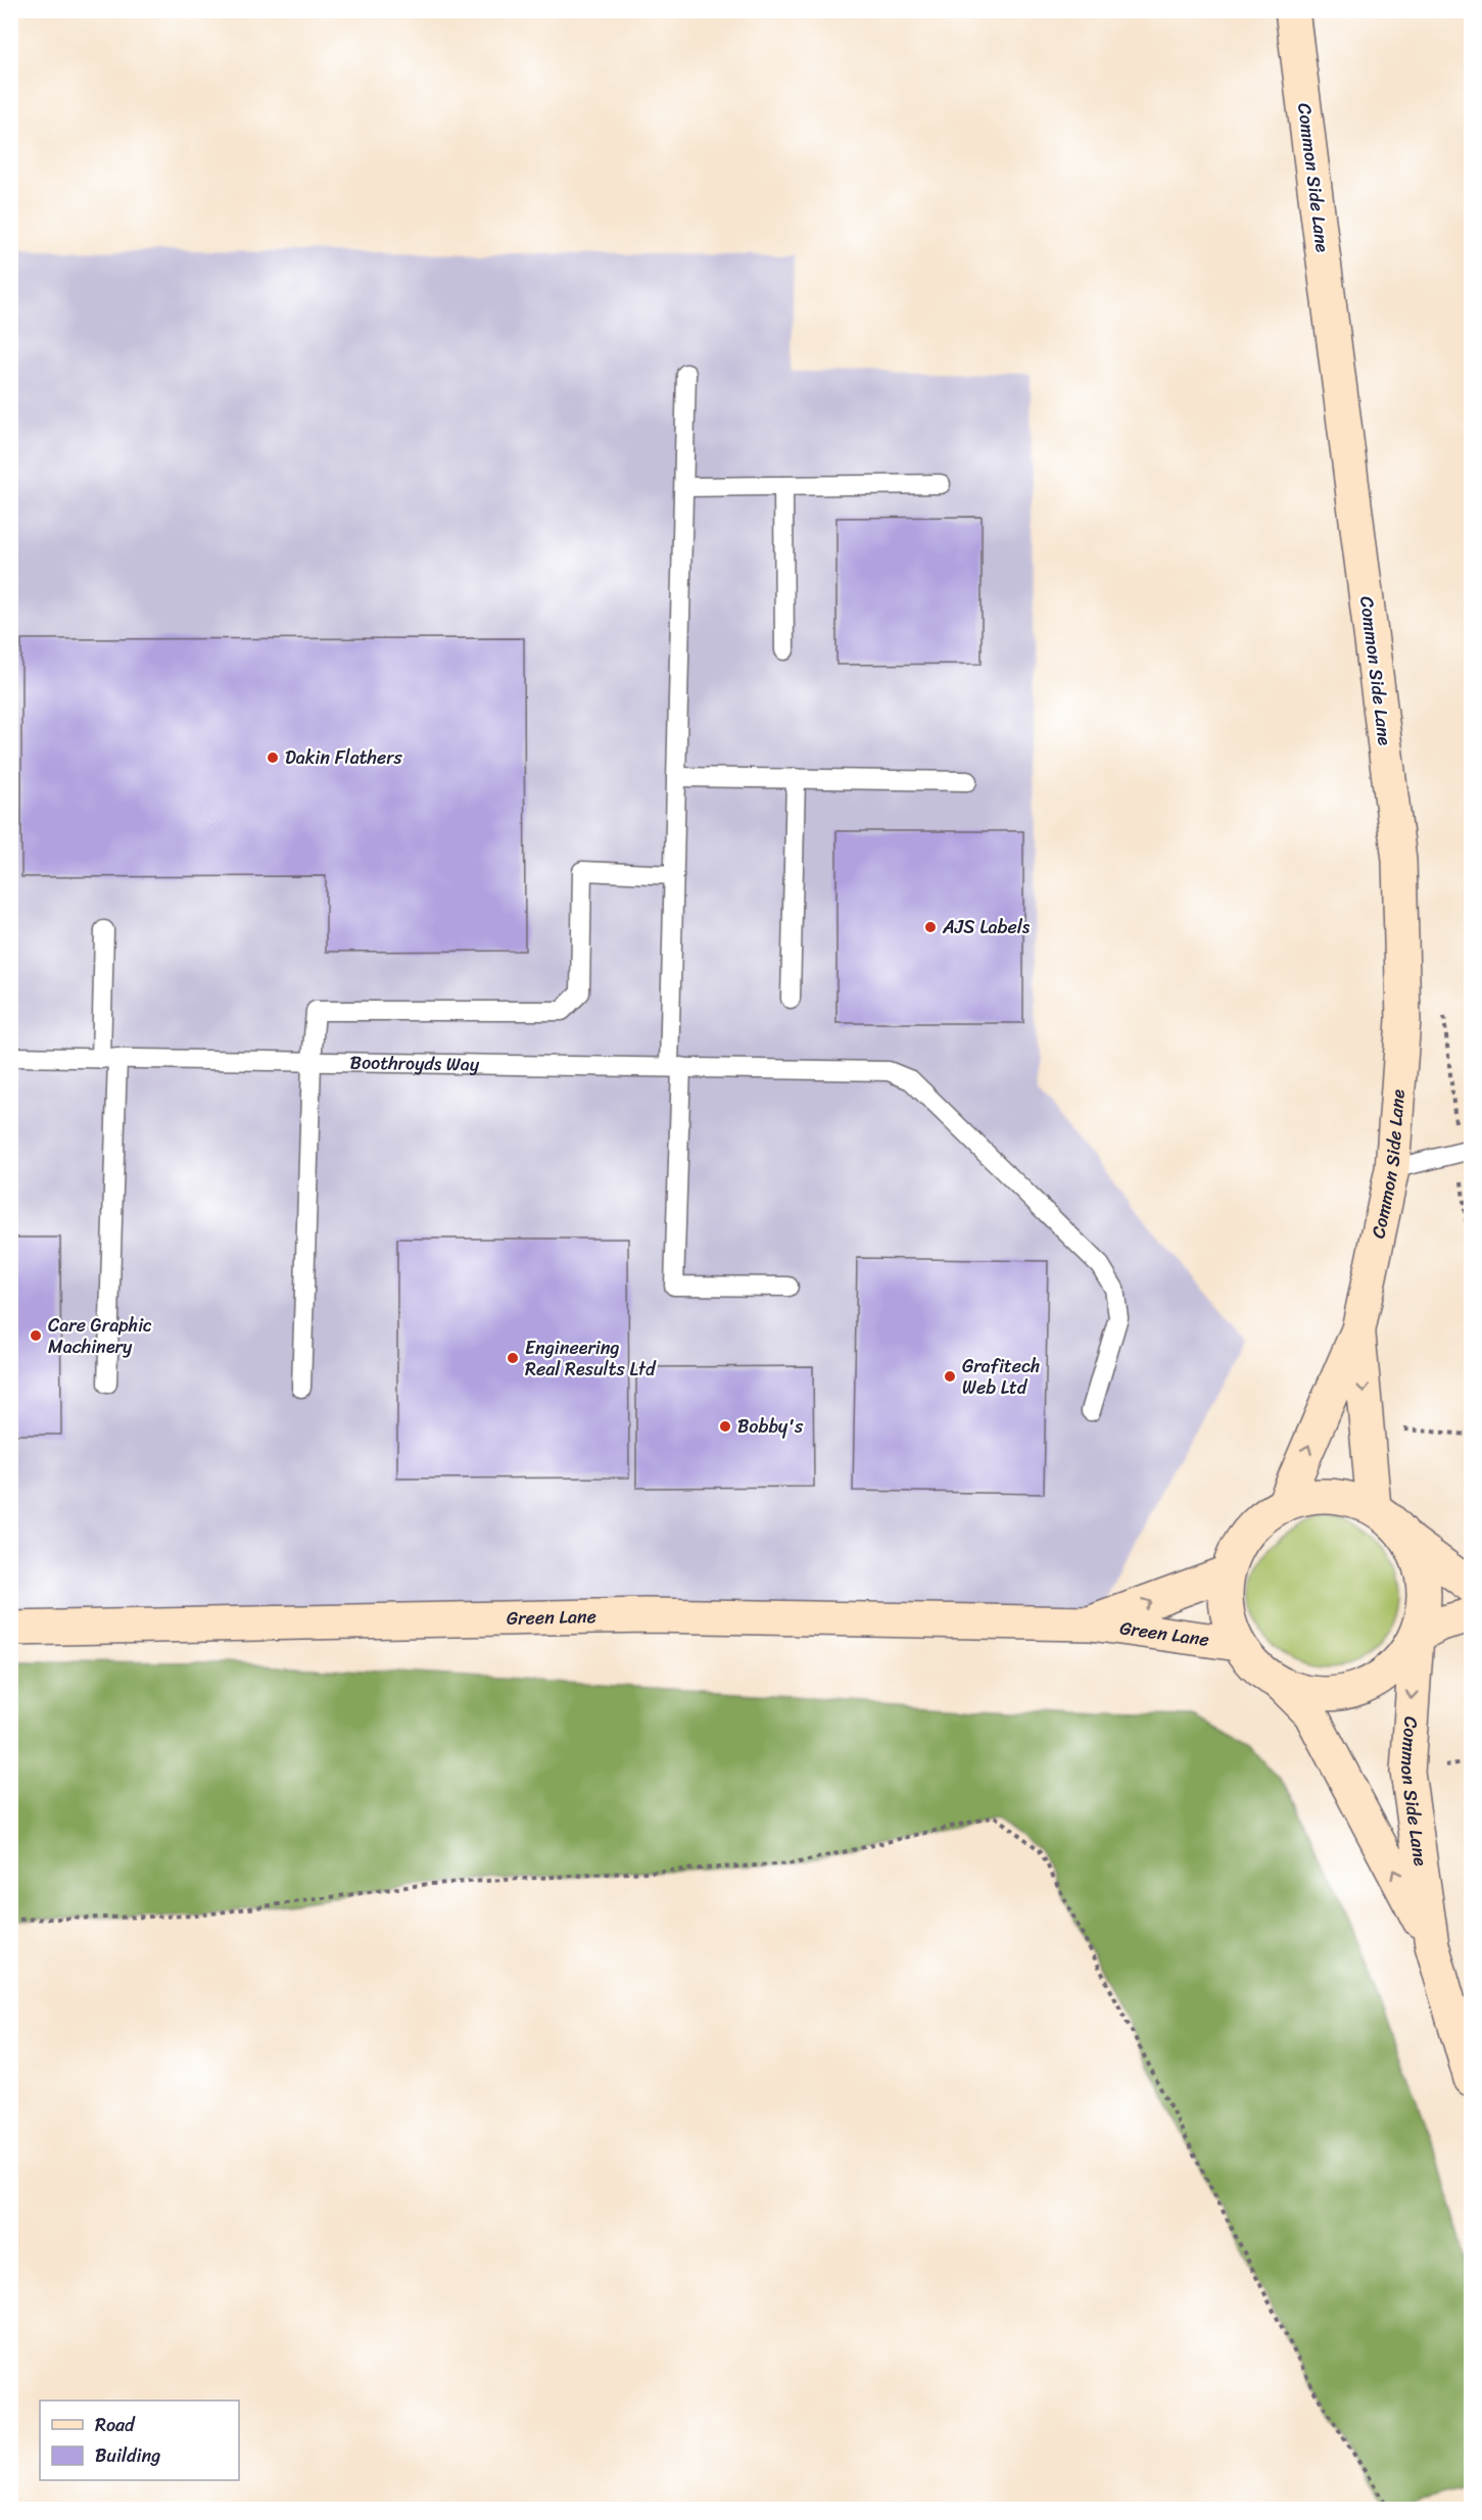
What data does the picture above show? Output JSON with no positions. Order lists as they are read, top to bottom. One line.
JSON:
{"streets":{"main road":["Common Side Lane","Green Lane"],"lane":["Boothroyds Way"]},"crossings":[["Common Side Lane","Green Lane"]],"places":["Dakin Flathers","AJS Labels","Care Graphic Machinery","Engineering Real Results Ltd","Grafitech Web Ltd","Bobby's"],"legend":["Road","Building"]}
